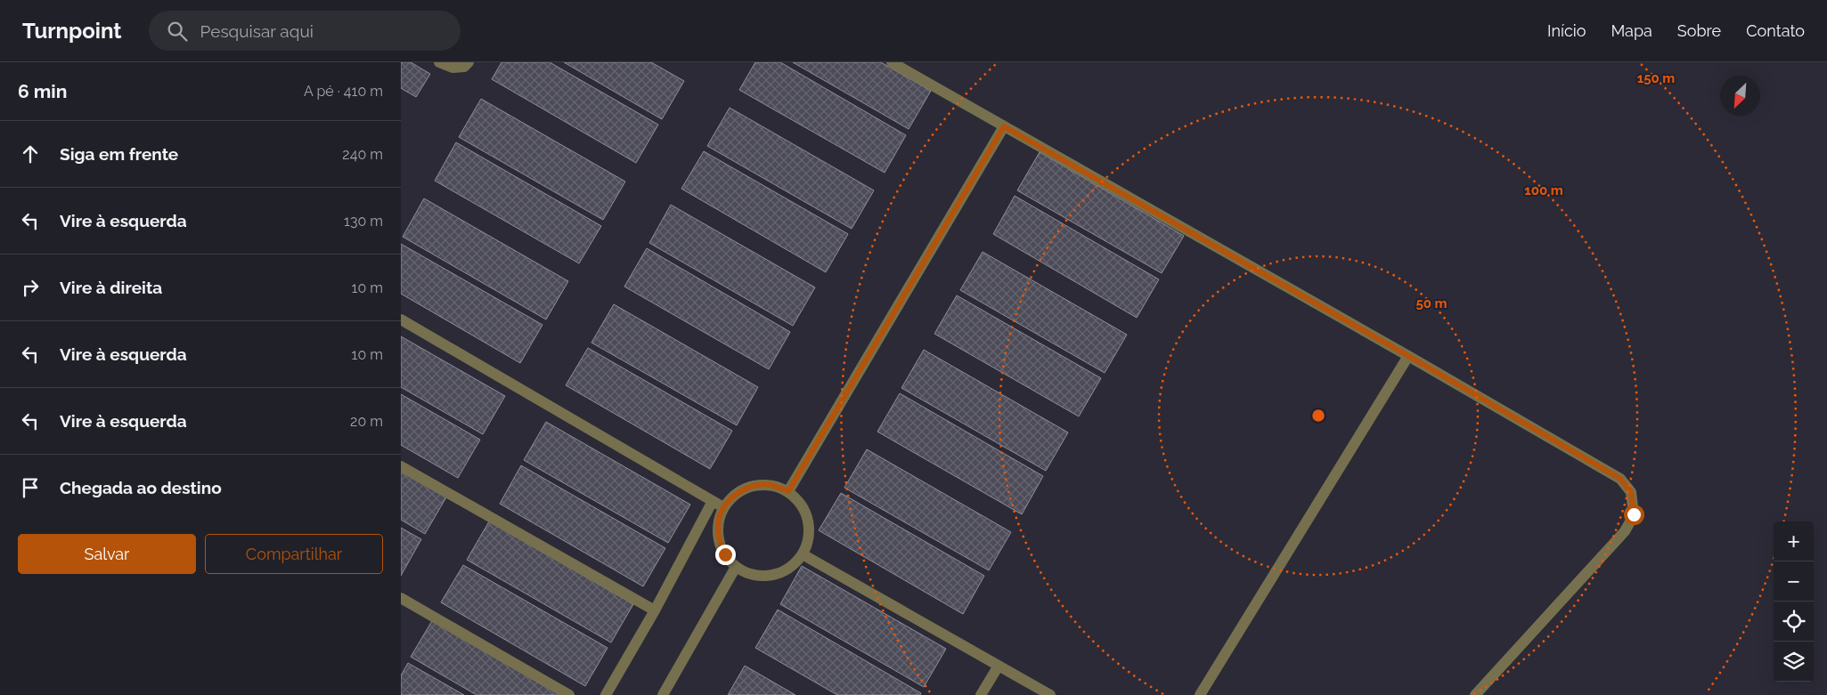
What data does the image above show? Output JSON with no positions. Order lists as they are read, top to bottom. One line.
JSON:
{"north":"bottom left","page":{"header":"Turnpoint","search":"Pesquisar aqui","nav":["Início","Mapa","Sobre","Contato"],"heading":["6 min","A pé · 410 m"],"list":[["Siga em frente","240 m"],["Vire à esquerda","130 m"],["Vire à direita","10 m"],["Vire à esquerda","10 m"],["Vire à esquerda","20 m"],"Chegada ao destino"],"buttons":["Salvar","Compartilhar"],"map_buttons":["+","−"]},"rings":["150 m","100 m","50 m"]}
